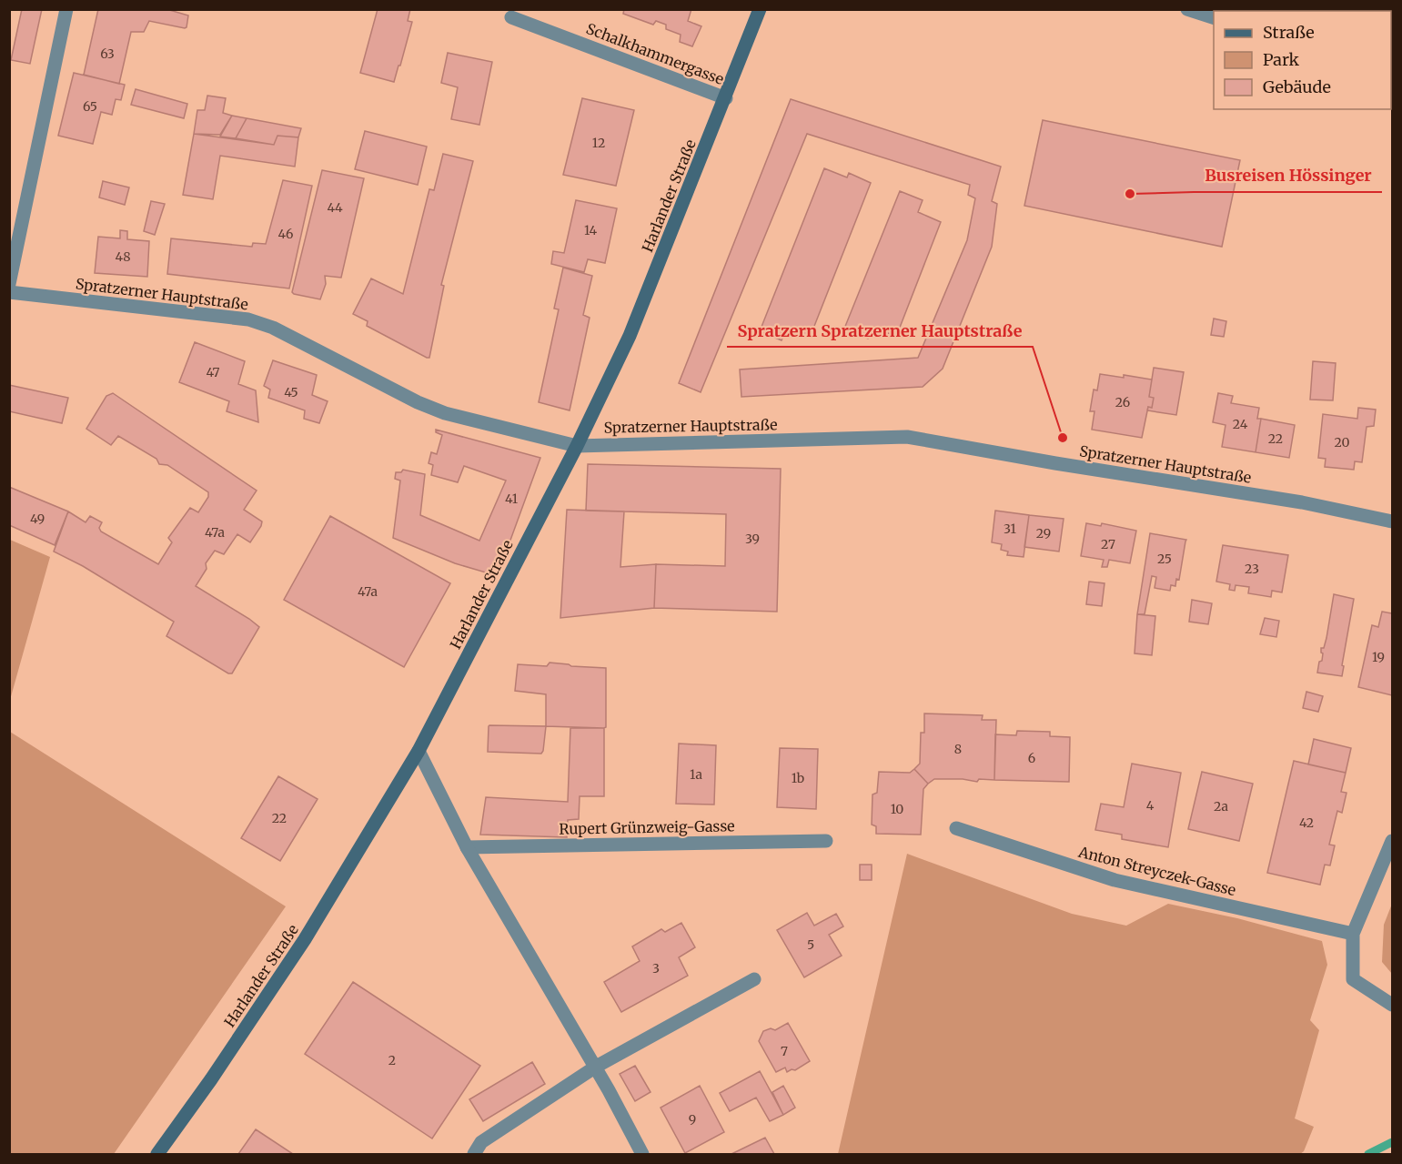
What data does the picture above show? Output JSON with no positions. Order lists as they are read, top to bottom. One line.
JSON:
{"streets":{"main road":["Harlander Straße"],"street":["Schalkhammergasse","Spratzerner Hauptstraße","Rupert Grünzweig-Gasse","Anton Streyczek-Gasse"]},"crossings":[["Schalkhammergasse","Harlander Straße"],["Harlander Straße","Spratzerner Hauptstraße"]],"places":["Busreisen Hössinger","Spratzern Spratzerner Hauptstraße"],"house_numbers":["63","65","12","44","14","46","48","47","45","26","24","22","20","41","49","31","47a","29","39","27","25","23","47a","19","8","6","1a","1b","4","2a","10","22","42","5","3","7","2","9"],"legend":["Straße","Park","Gebäude"]}
